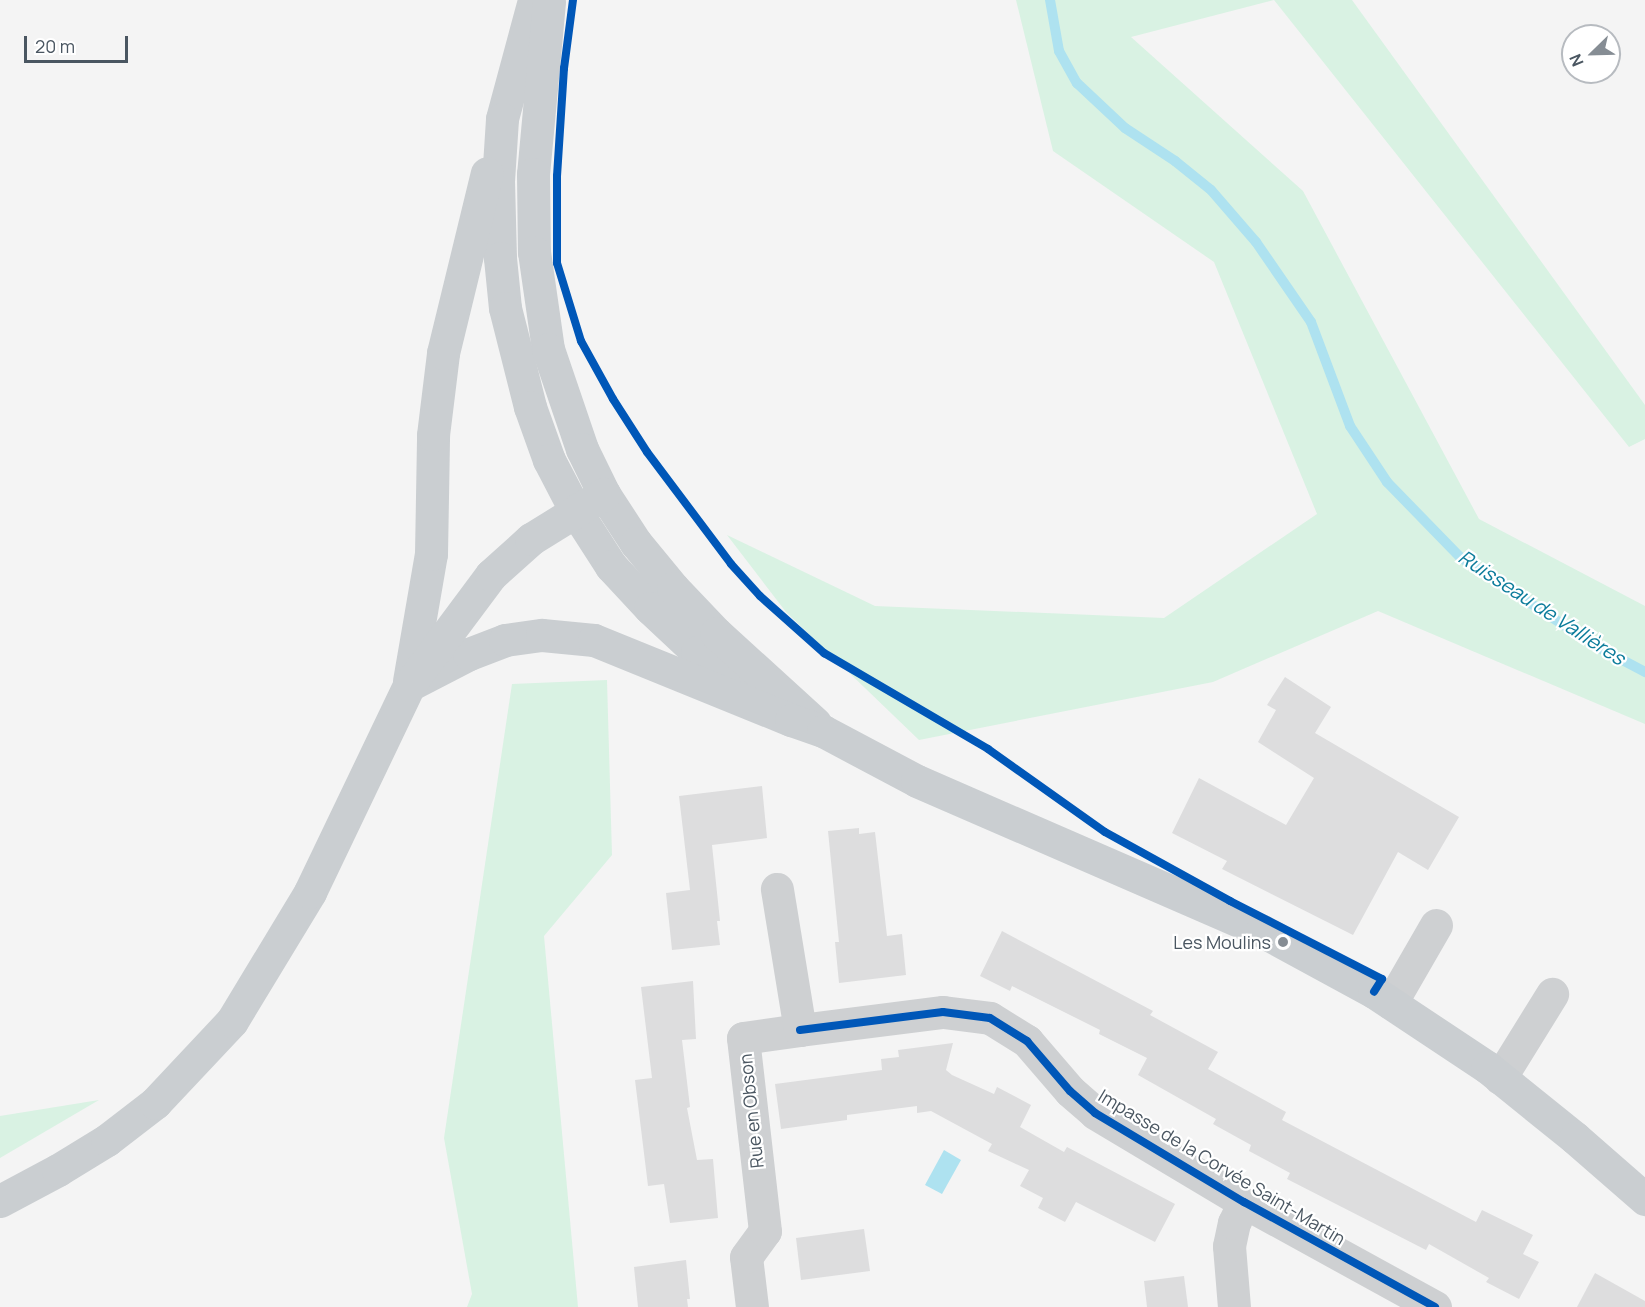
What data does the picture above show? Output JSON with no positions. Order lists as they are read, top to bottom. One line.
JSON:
{"streets":{"street":["Rue en Obson","Impasse de la Corvée Saint-Martin"]},"crossings":[["Rue en Obson","Impasse de la Corvée Saint-Martin"]],"water":["Ruisseau de Vallières"],"places":["Les Moulins"],"scale_bar":"20 m","north":"bottom left"}
